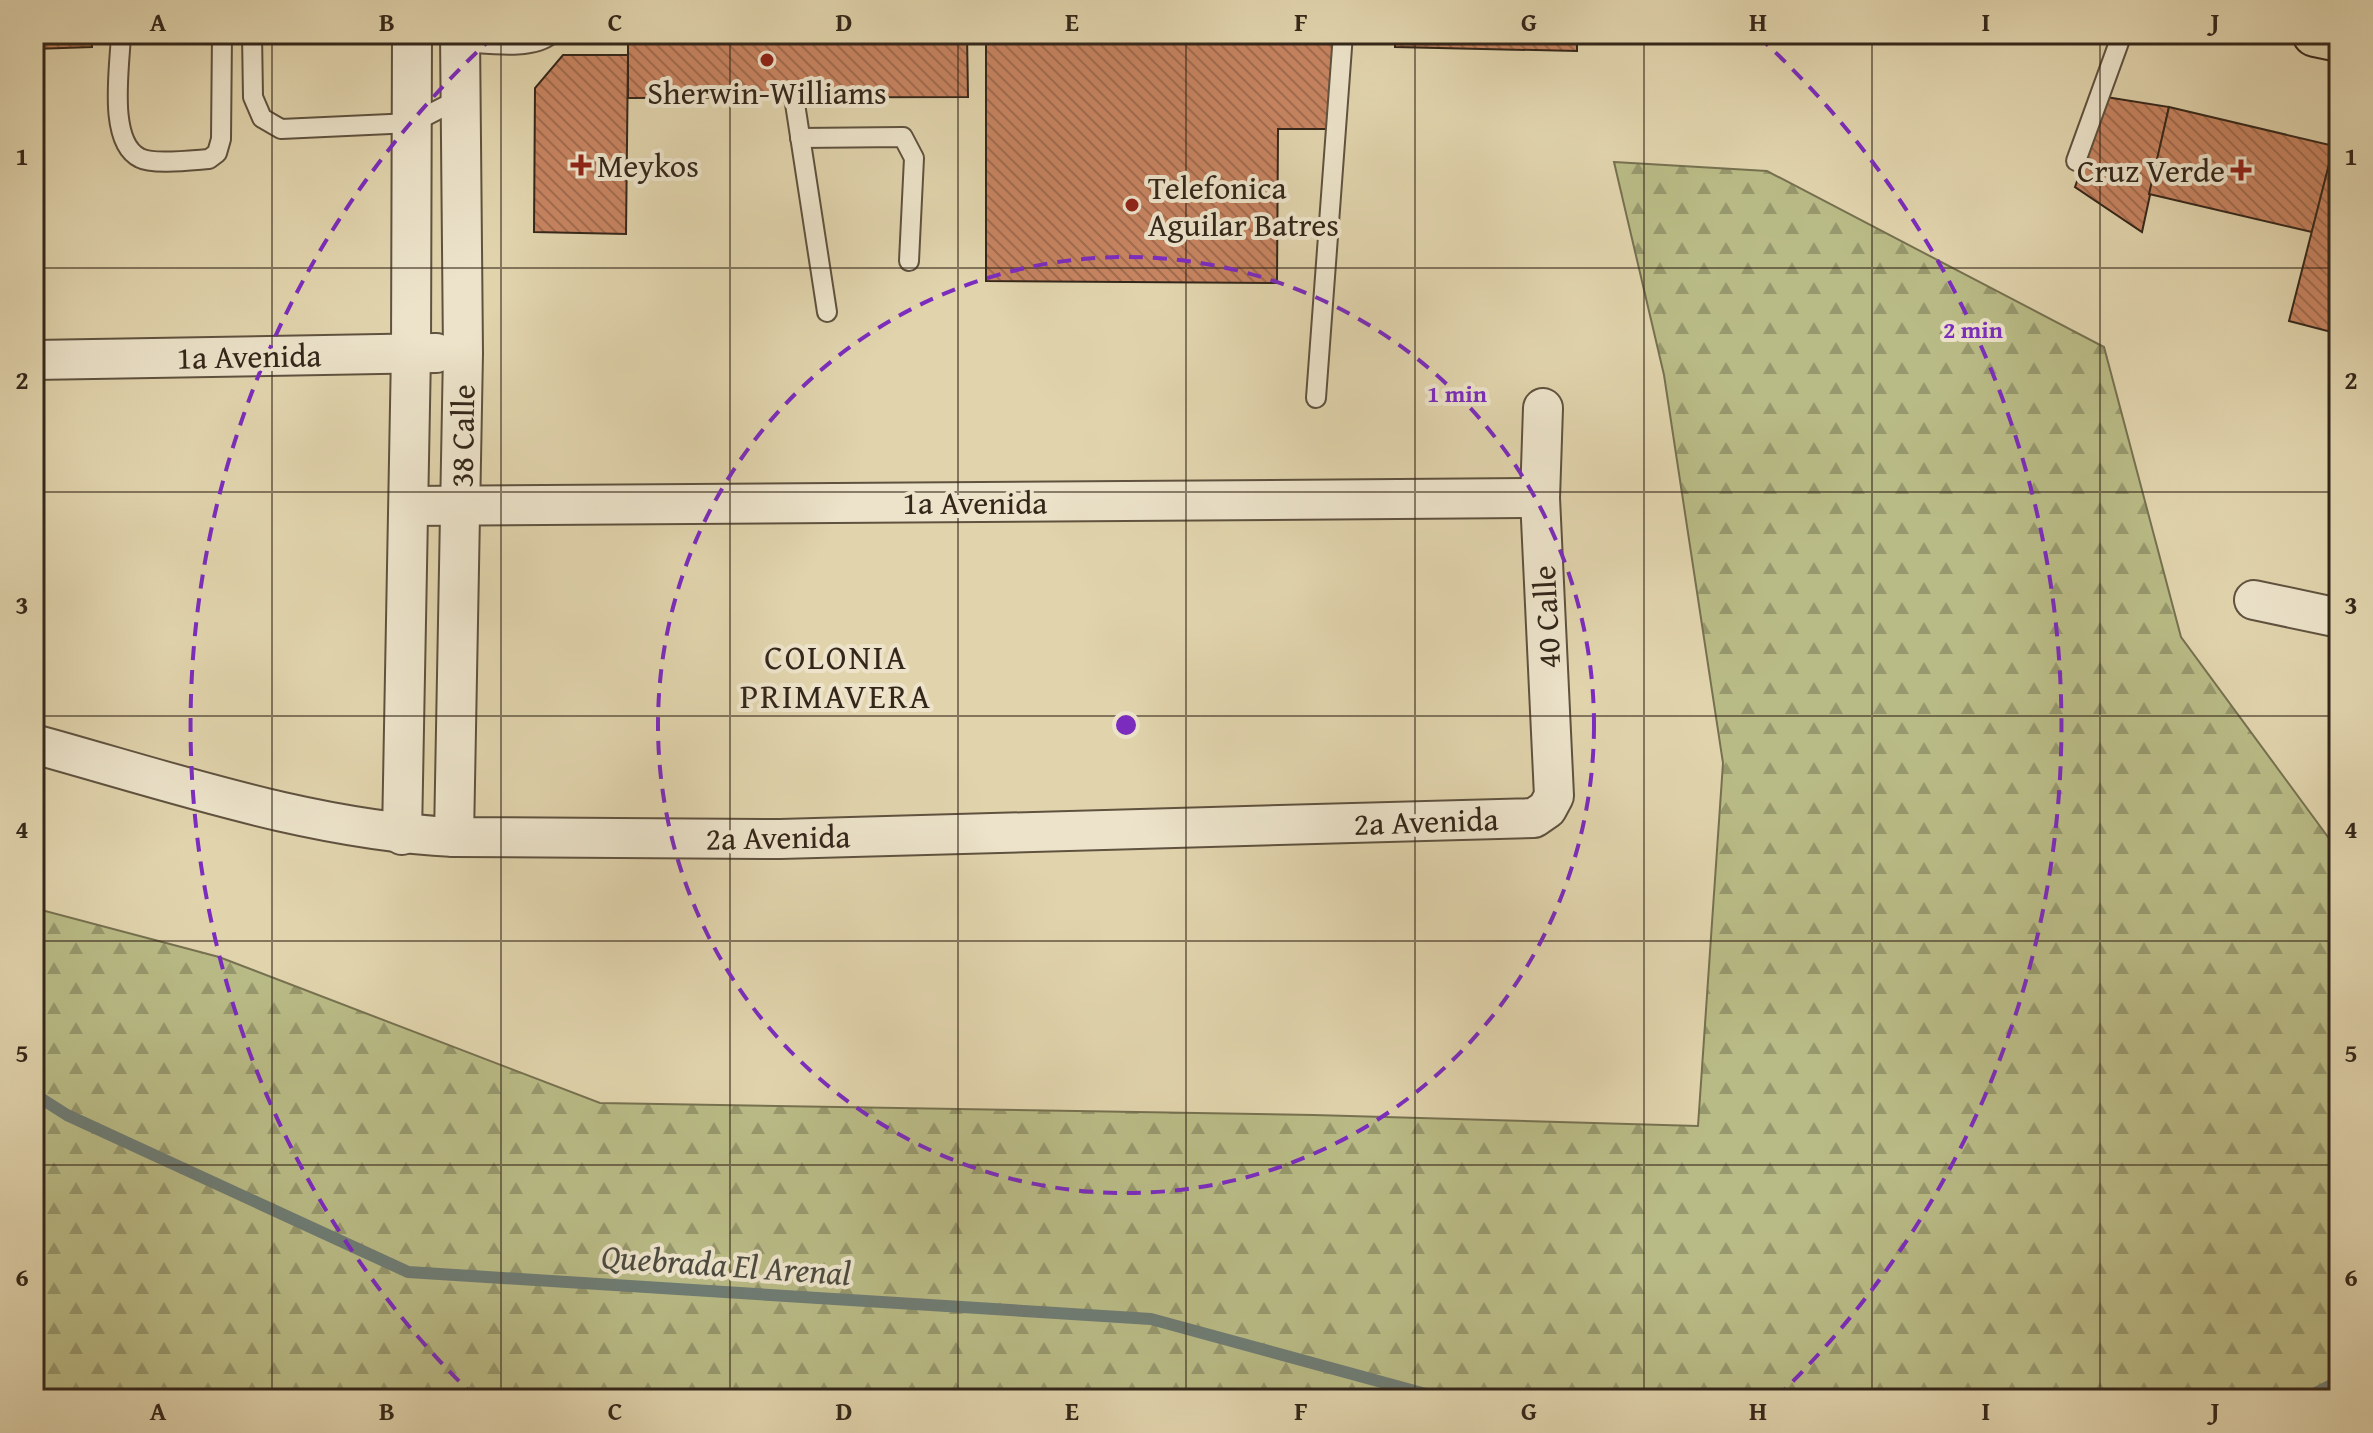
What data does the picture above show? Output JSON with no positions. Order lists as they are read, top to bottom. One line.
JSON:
{"streets":{"street":["1a Avenida","38 Calle","40 Calle","2a Avenida"]},"crossings":[["1a Avenida","38 Calle"],["1a Avenida","40 Calle"],["38 Calle","2a Avenida"],["40 Calle","2a Avenida"]],"districts":["COLONIA PRIMAVERA"],"water":["Quebrada El Arenal"],"places":{"other":["Sherwin-Williams","Telefonica Aguilar Batres"],"health":["Meykos","Cruz Verde"]},"grid":{"columns":["A","B","C","D","E","F","G","H","I","J"],"rows":["1","2","3","4","5","6"]},"rings":["2 min","1 min"]}
